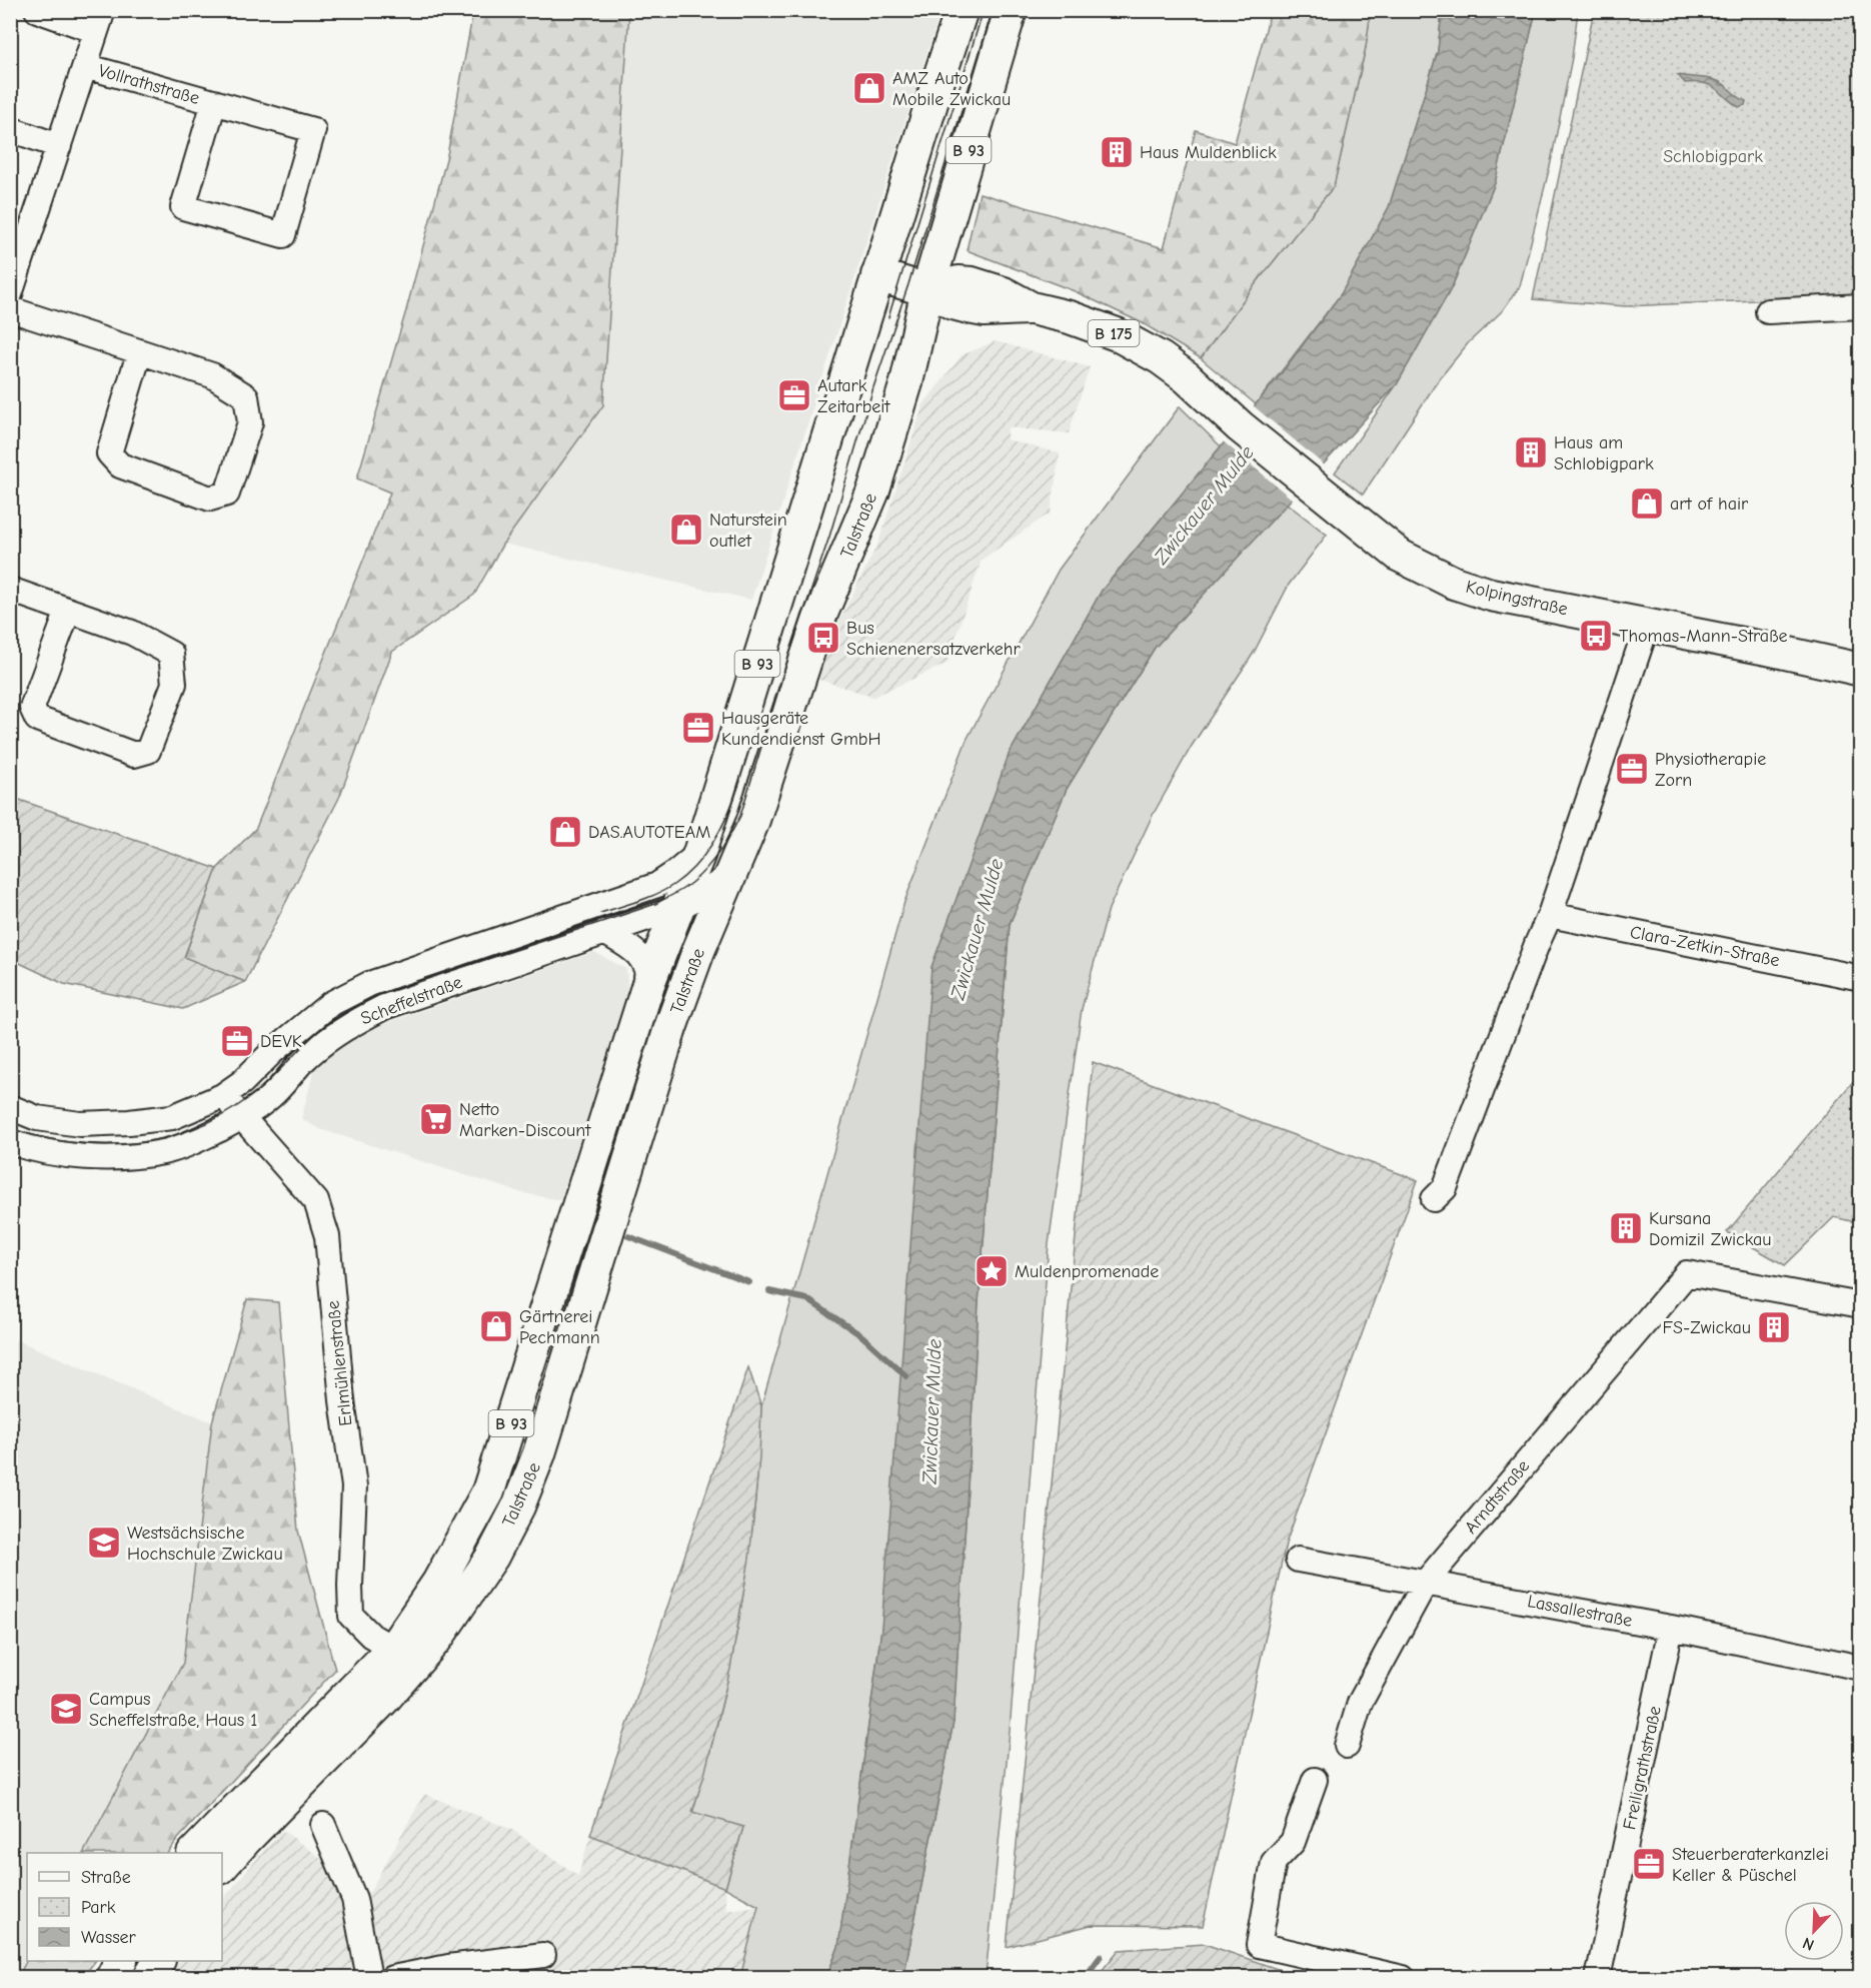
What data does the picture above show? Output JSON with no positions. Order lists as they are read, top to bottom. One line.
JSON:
{"streets":{"main road":["B 93","B 175","Talstraße","Kolpingstraße"],"street":["Vollrathstraße","Clara-Zetkin-Straße","Scheffelstraße","Erlmühlenstraße","Arndtstraße","Lassallestraße","Freiligrathstraße"]},"crossings":[["Talstraße","Kolpingstraße"],["Talstraße","Scheffelstraße"],["Talstraße","Erlmühlenstraße"],["Scheffelstraße","Erlmühlenstraße"],["Arndtstraße","Lassallestraße"],["Lassallestraße","Freiligrathstraße"]],"water":["Zwickauer Mulde"],"parks":["Schlobigpark"],"places":{"shop":["AMZ Auto Mobile Zwickau","art of hair","Naturstein outlet","DAS.AUTOTEAM","Gärtnerei Pechmann"],"building":["Haus Muldenblick","Haus am Schlobigpark","Kursana Domizil Zwickau","FS-Zwickau"],"office":["Autark Zeitarbeit","Hausgeräte Kundendienst GmbH","Physiotherapie Zorn","DEVK","Steuerberaterkanzlei Keller & Püschel"],"bus stop":["Thomas-Mann-Straße","Bus Schienenersatzverkehr"],"supermarket":["Netto Marken-Discount"],"place":["Muldenpromenade"],"school or university":["Westsächsische Hochschule Zwickau","Campus Scheffelstraße, Haus 1"]},"legend":["Straße","Park","Wasser"],"north":"bottom left"}
